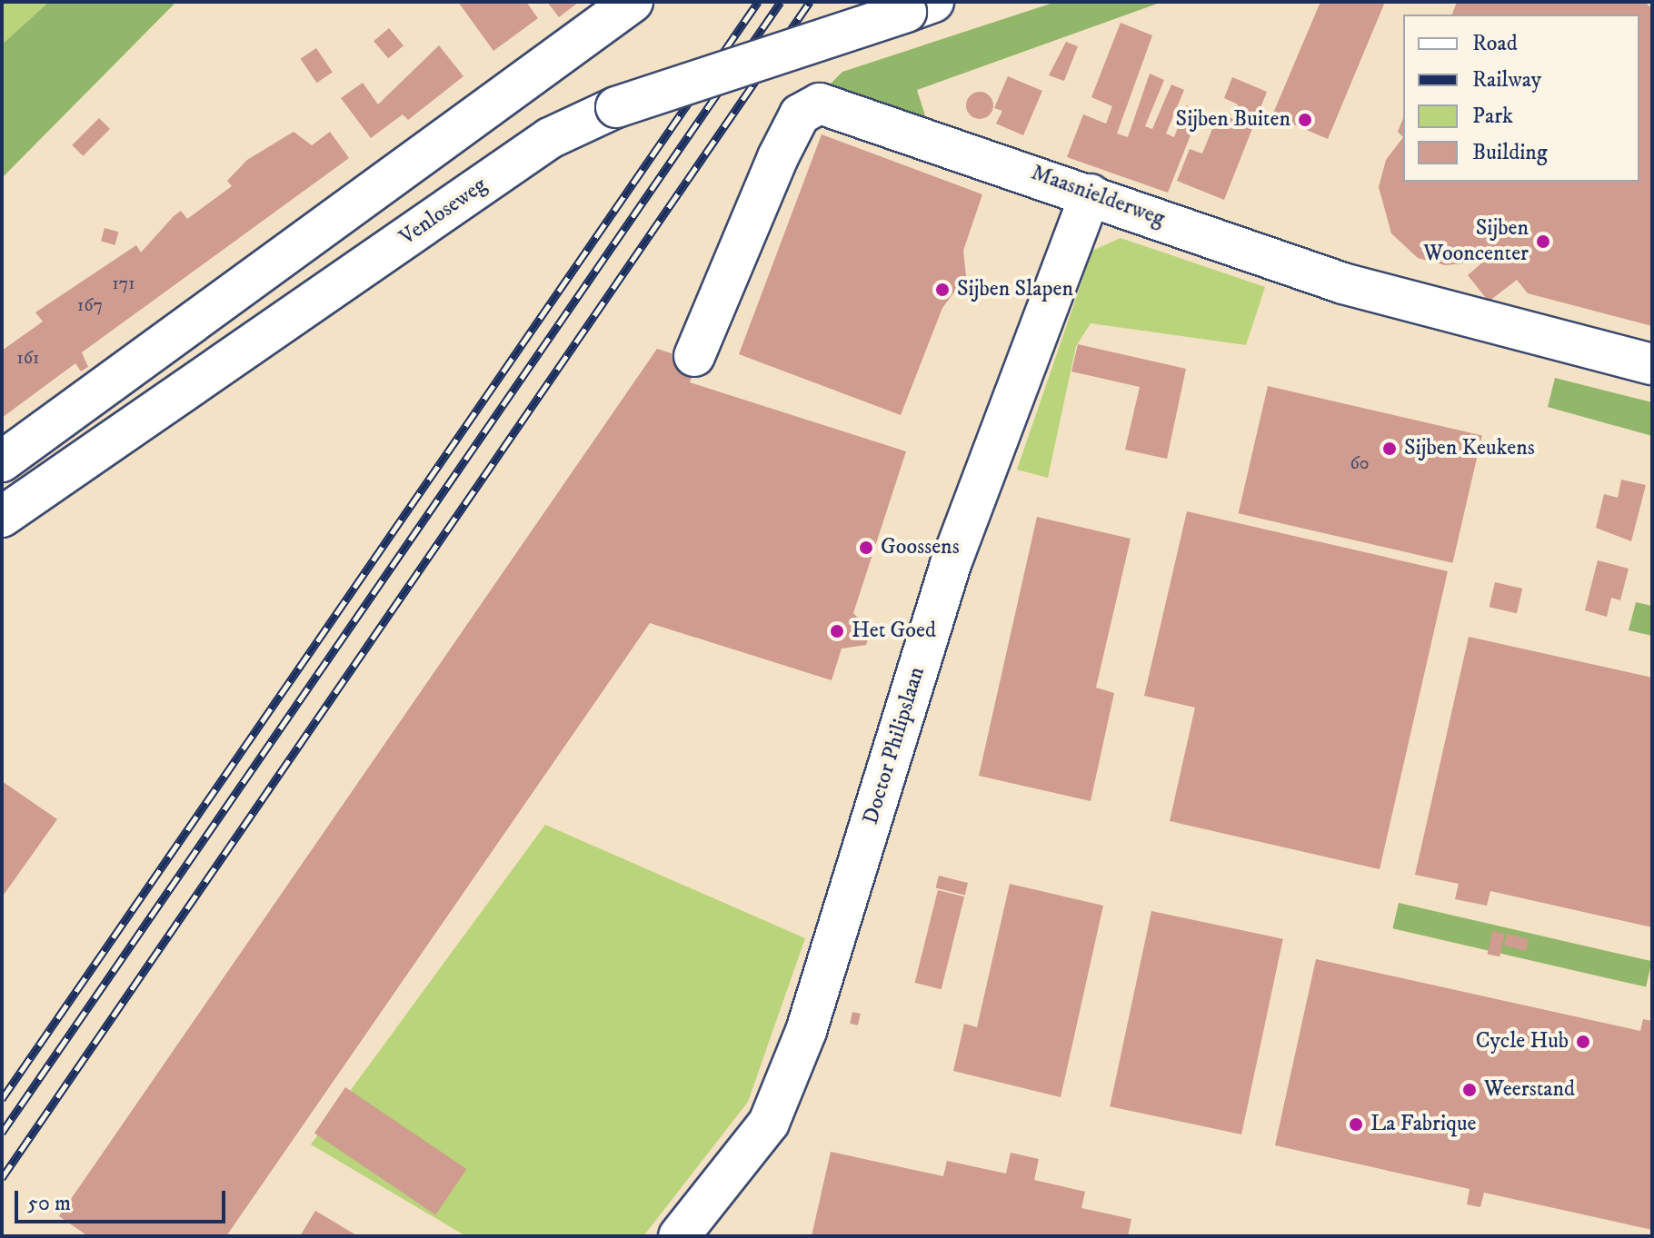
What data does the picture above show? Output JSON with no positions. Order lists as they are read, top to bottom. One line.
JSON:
{"streets":{"street":["Maasnielderweg","Venloseweg","Doctor Philipslaan"]},"crossings":[["Maasnielderweg","Doctor Philipslaan"]],"places":["Sijben Buiten","Sijben Wooncenter","Sijben Slapen","Sijben Keukens","Goossens","Het Goed","Cycle Hub","Weerstand","La Fabrique"],"house_numbers":["171","167","161","60"],"legend":["Road","Railway","Park","Building"],"scale_bar":"50 m"}
